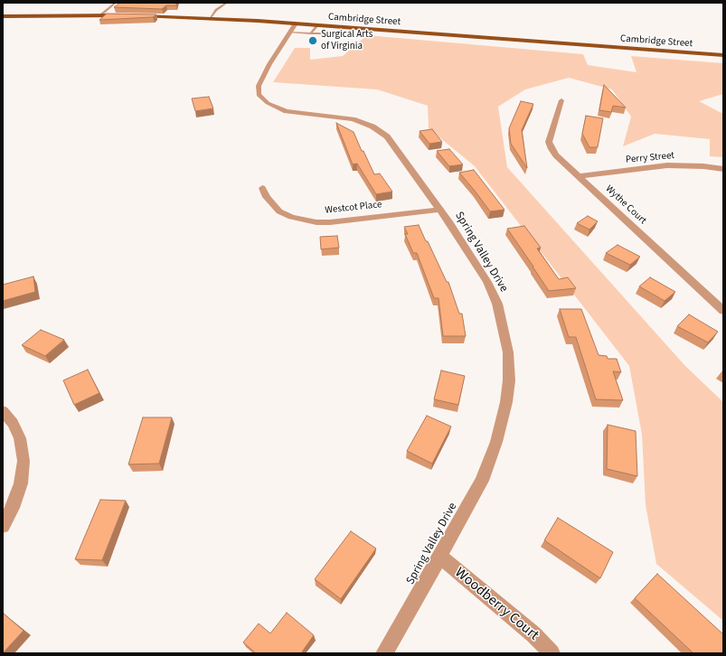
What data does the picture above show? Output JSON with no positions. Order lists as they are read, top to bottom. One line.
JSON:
{"streets":{"main road":["Cambridge Street"],"street":["Perry Street","Wythe Court","Westcot Place","Spring Valley Drive","Woodberry Court"]},"crossings":[["Cambridge Street","Spring Valley Drive"],["Perry Street","Wythe Court"],["Westcot Place","Spring Valley Drive"],["Spring Valley Drive","Woodberry Court"]],"places":["Surgical Arts of Virginia"]}
